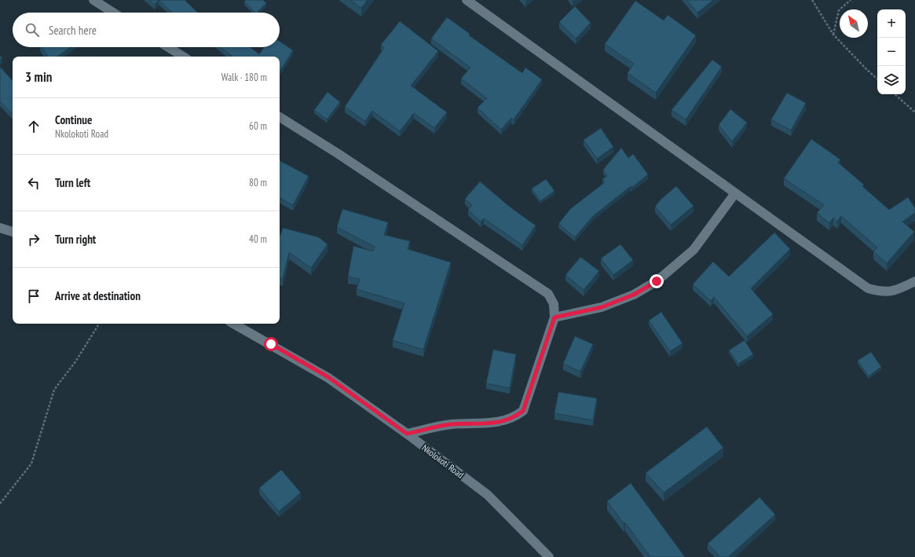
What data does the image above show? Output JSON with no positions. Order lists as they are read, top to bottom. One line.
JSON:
{"streets":{"street":["Nkolokoti Road"]},"north":"top left","page":{"map_buttons":["+","−"],"search":"Search here","heading":["3 min","Walk · 180 m"],"list":[["Continue","Nkolokoti Road","60 m"],["Turn left","80 m"],["Turn right","40 m"],"Arrive at destination"]}}
